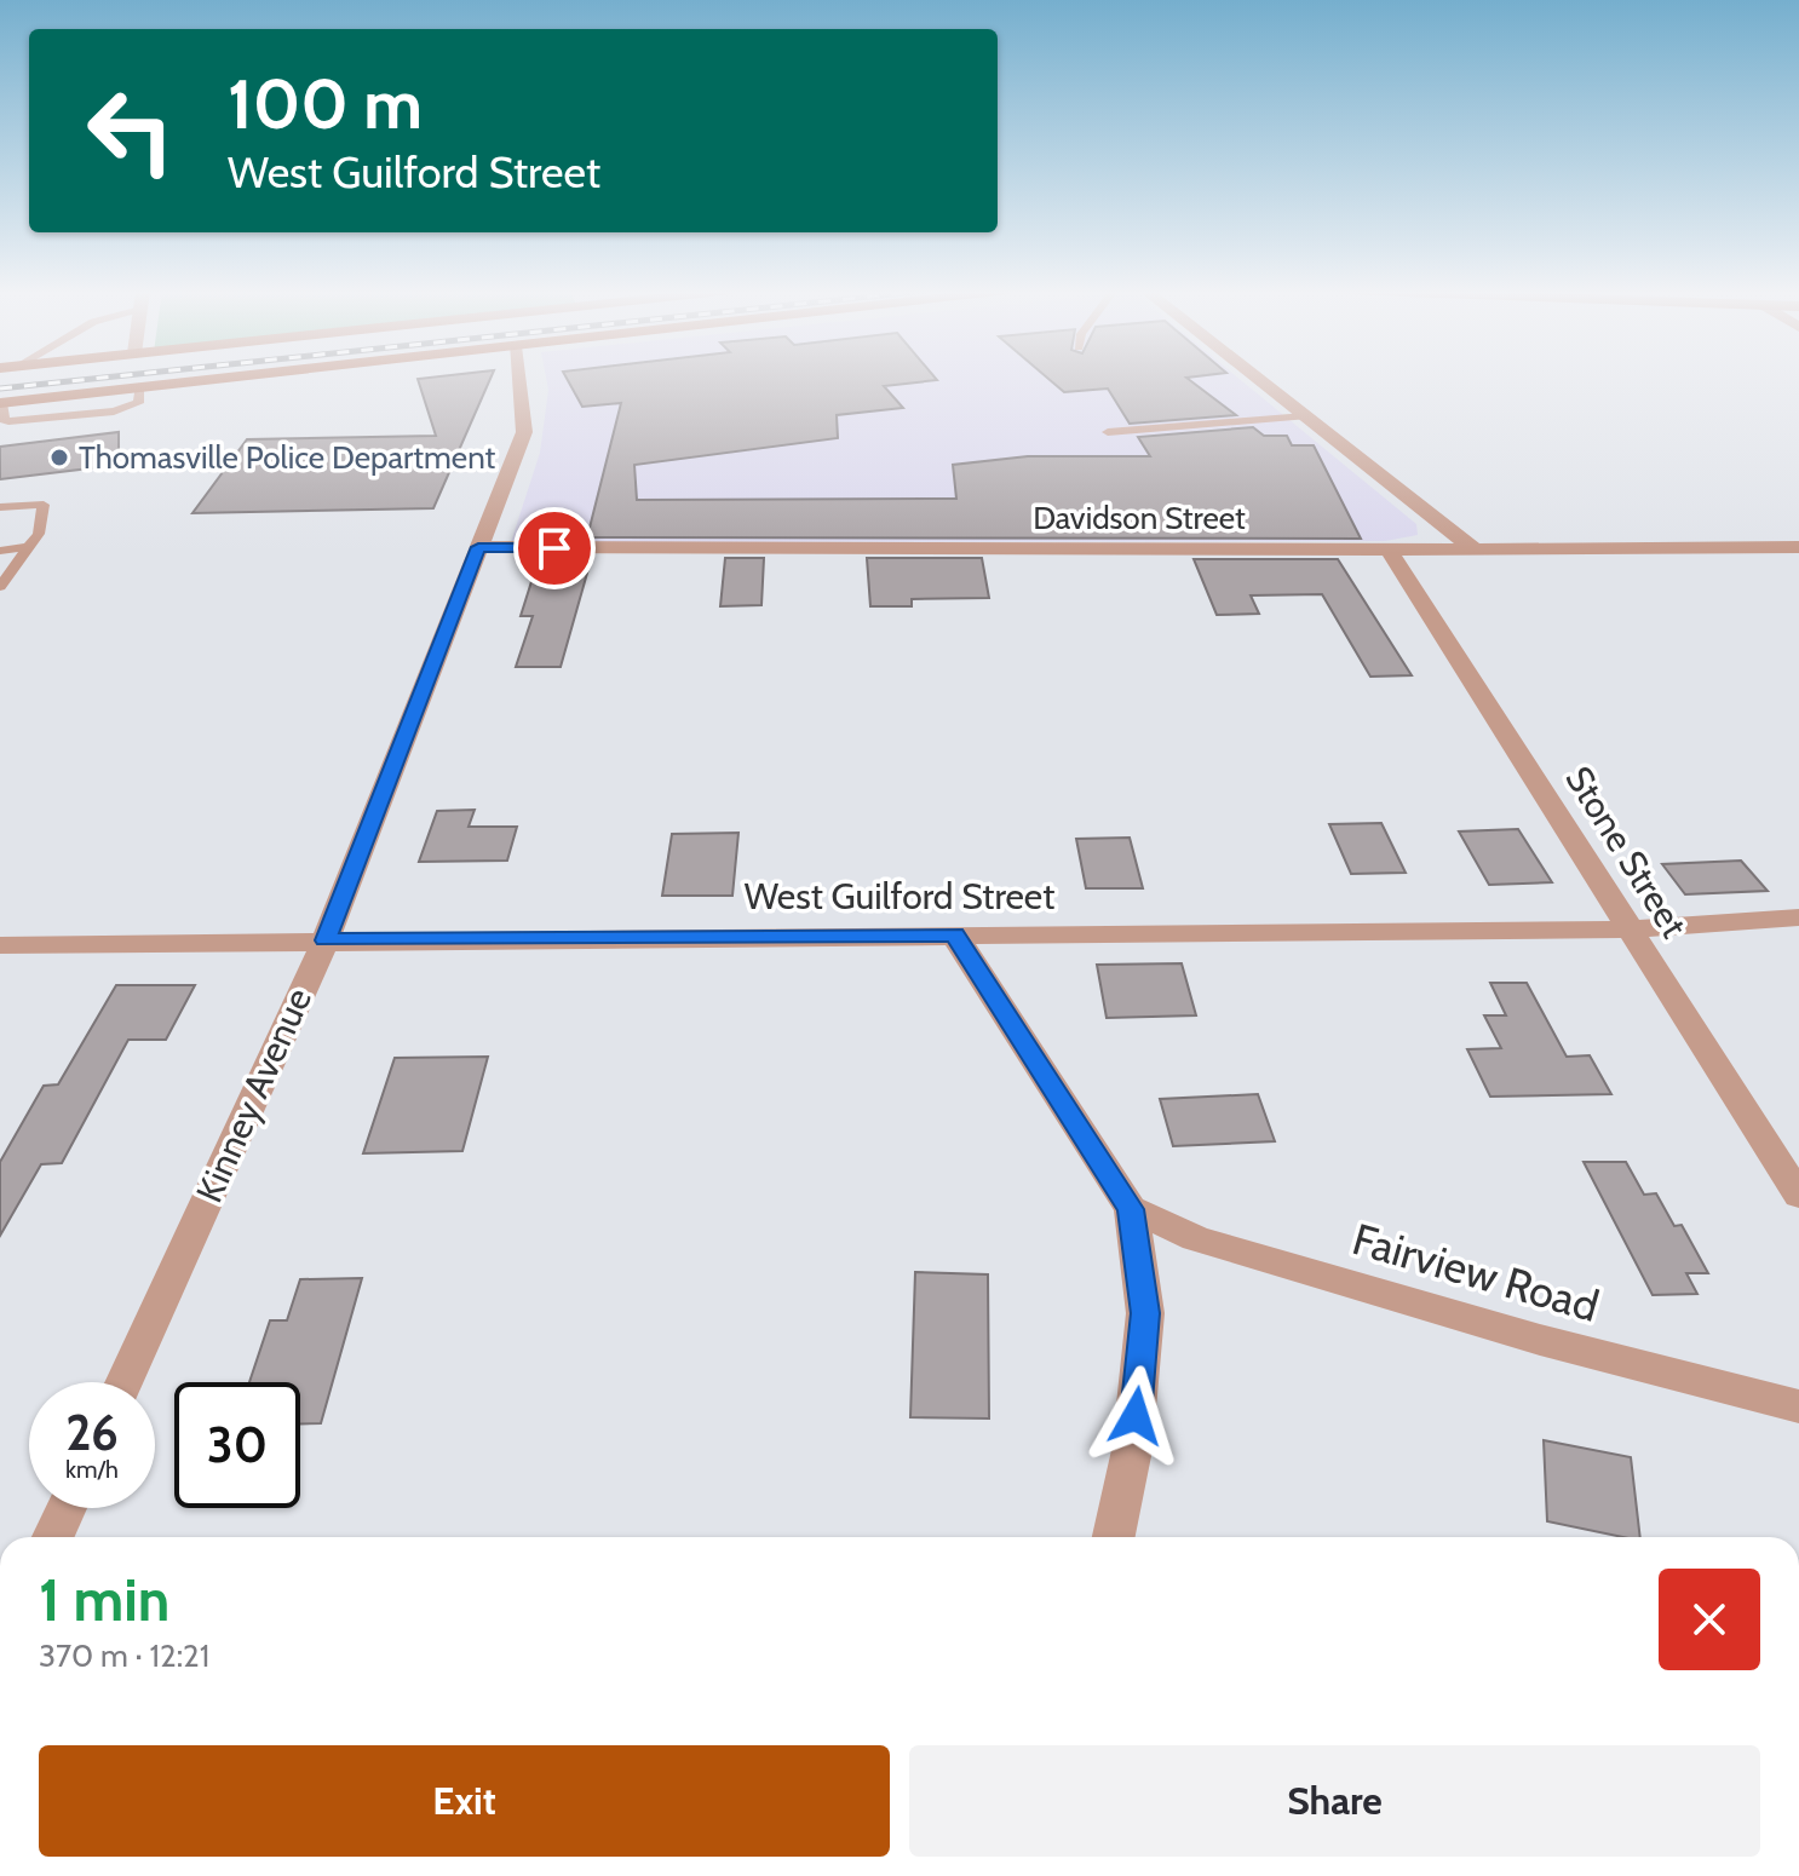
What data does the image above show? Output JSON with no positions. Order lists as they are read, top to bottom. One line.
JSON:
{"streets":{"street":["Davidson Street","Stone Street","West Guilford Street","Kinney Avenue","Fairview Road"]},"crossings":[["Davidson Street","Stone Street"],["Davidson Street","Kinney Avenue"],["Stone Street","West Guilford Street"],["West Guilford Street","Kinney Avenue"]],"places":["Thomasville Police Department"],"page":{"turn":["100 m","West Guilford Street"],"speed":"26 km/h","limit":"30","heading":["1 min","370 m · 12:21"],"buttons":["Exit","Share"]}}
